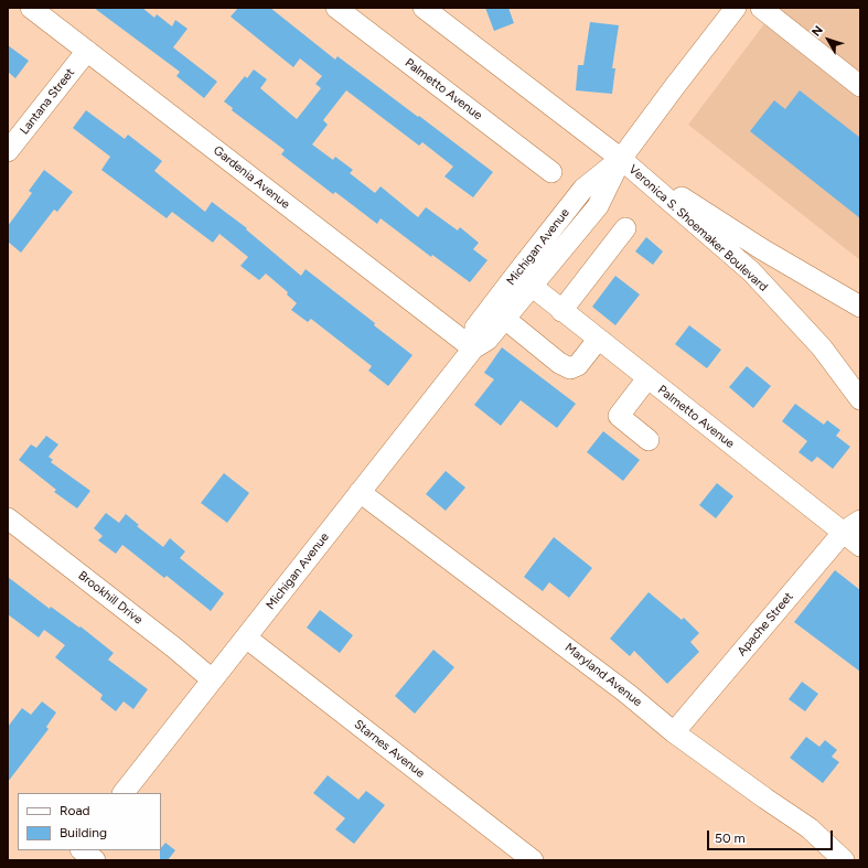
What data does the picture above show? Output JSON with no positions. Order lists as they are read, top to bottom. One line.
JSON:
{"streets":{"street":["Palmetto Avenue","Lantana Street","Gardenia Avenue","Veronica S. Shoemaker Boulevard","Michigan Avenue","Brookhill Drive","Apache Street","Maryland Avenue","Starnes Avenue"]},"crossings":[["Palmetto Avenue","Michigan Avenue"],["Palmetto Avenue","Apache Street"],["Lantana Street","Gardenia Avenue"],["Gardenia Avenue","Michigan Avenue"],["Veronica S. Shoemaker Boulevard","Michigan Avenue"],["Michigan Avenue","Brookhill Drive"],["Michigan Avenue","Maryland Avenue"],["Michigan Avenue","Starnes Avenue"],["Apache Street","Maryland Avenue"]],"legend":["Road","Building"],"scale_bar":"50 m","north":"top left"}
